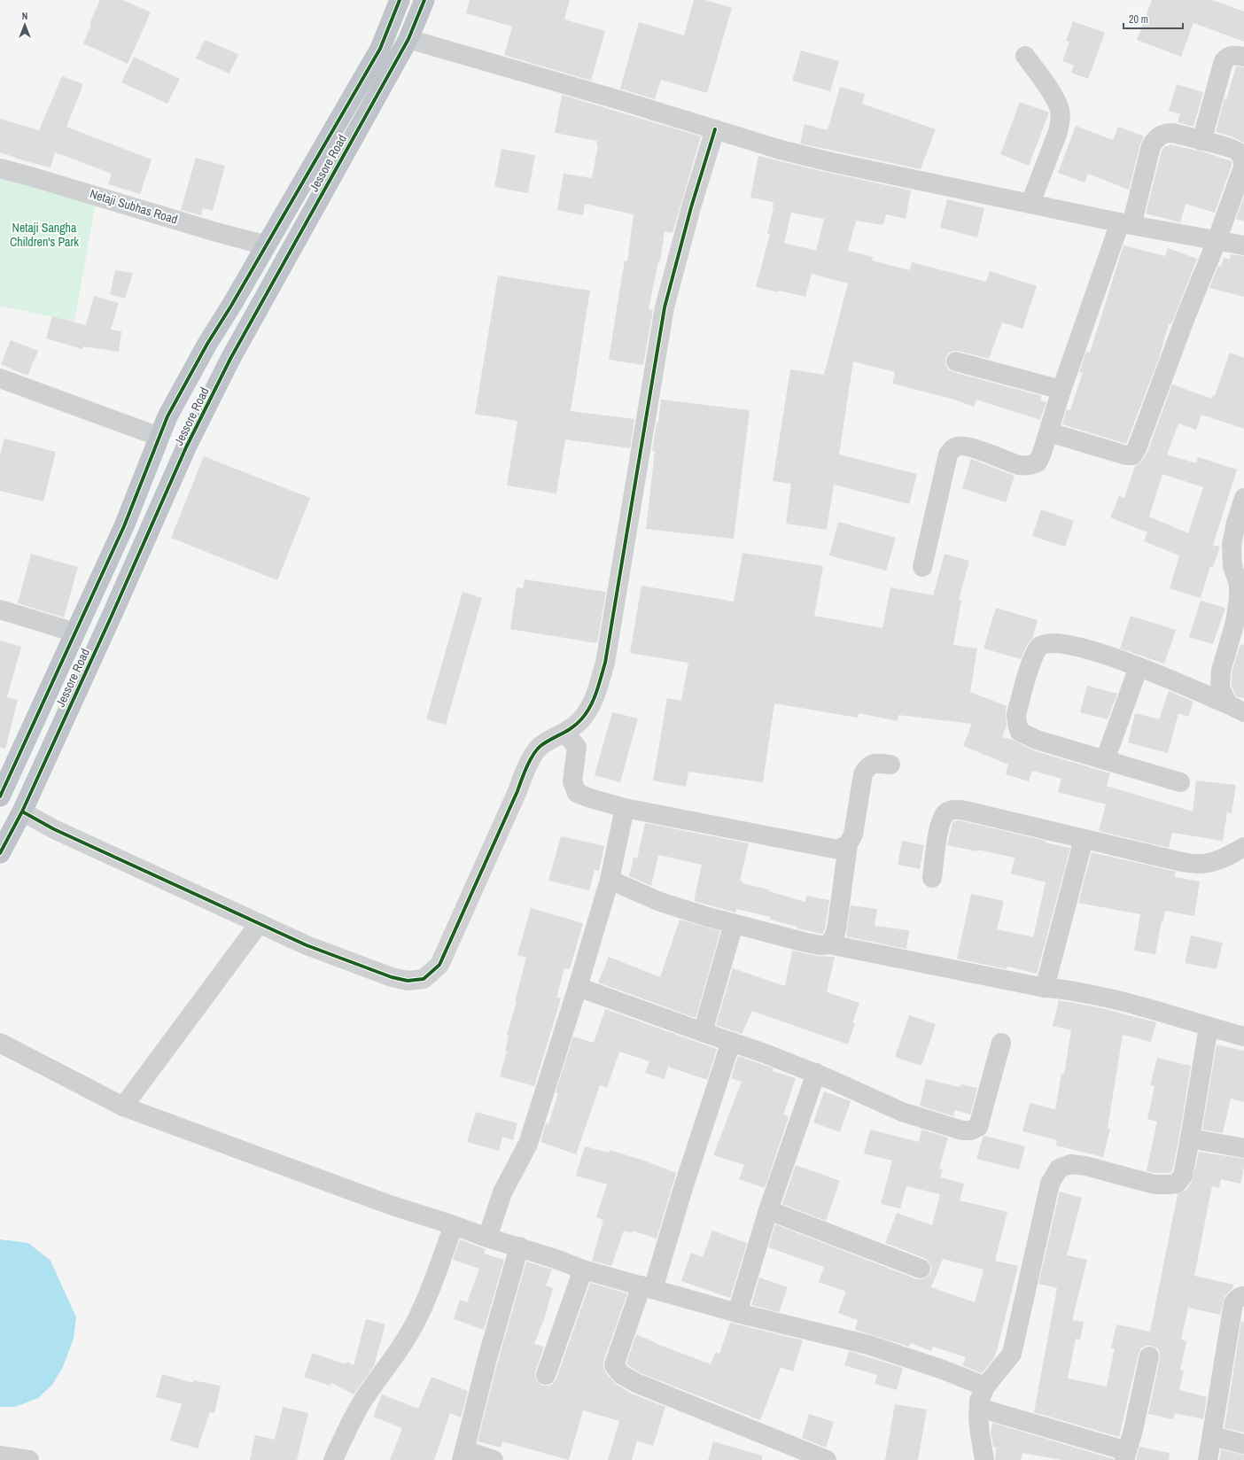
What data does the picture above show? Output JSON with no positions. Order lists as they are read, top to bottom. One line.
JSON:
{"streets":{"highway":["Jessore Road"],"street":["Netaji Subhas Road"]},"parks":["Netaji Sangha Children's Park"],"scale_bar":"20 m","north":"top"}
